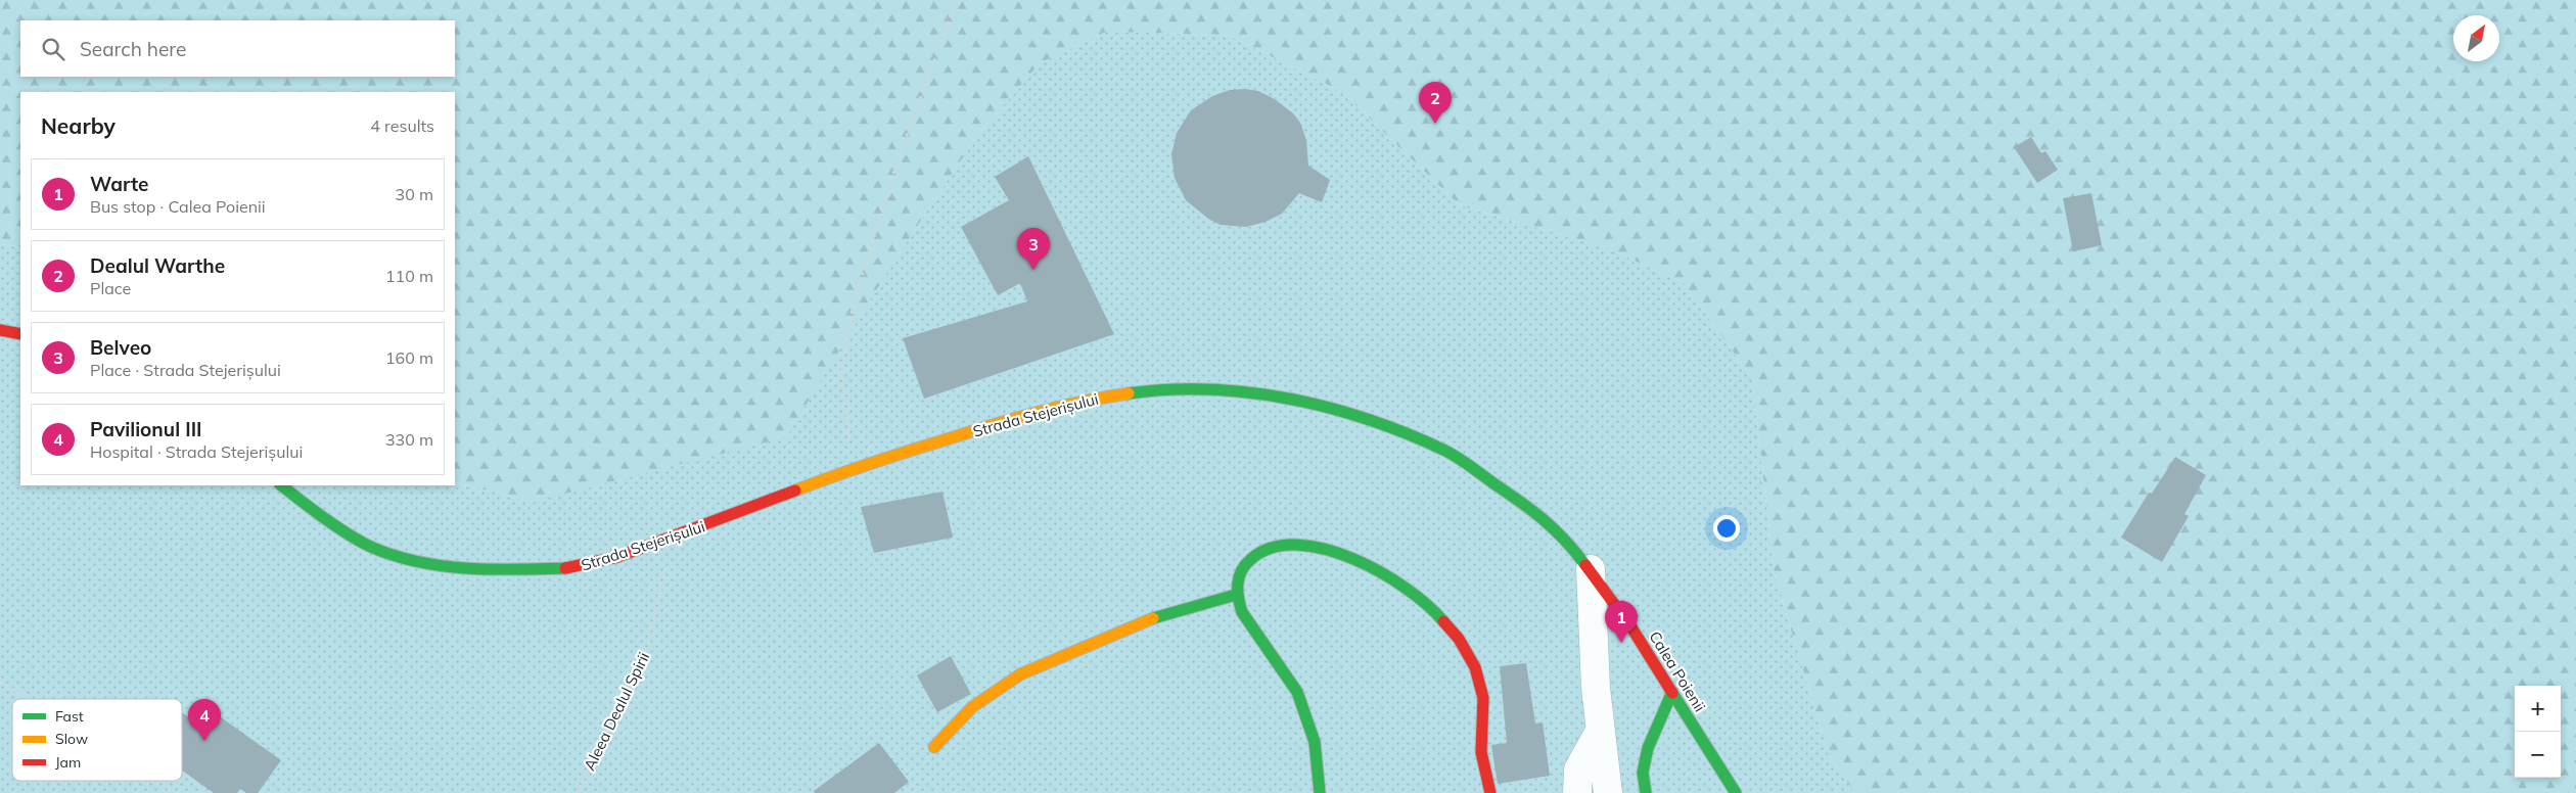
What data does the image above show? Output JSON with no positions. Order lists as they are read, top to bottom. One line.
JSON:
{"streets":{"main road":["Strada Stejerișului","Calea Poienii"],"path":["Aleea Dealul Spirii"]},"crossings":[["Strada Stejerișului","Calea Poienii"],["Strada Stejerișului","Aleea Dealul Spirii"]],"legend":["Fast","Slow","Jam"],"north":"top right","page":{"search":"Search here","pins":["2","3","1","4"],"heading":["Nearby","4 results"],"list":[{"mark":"1","name":"Warte","note":"Bus stop · Calea Poienii","value":"30 m"},{"mark":"2","name":"Dealul Warthe","note":"Place","value":"110 m"},{"mark":"3","name":"Belveo","note":"Place · Strada Stejerișului","value":"160 m"},{"mark":"4","name":"Pavilionul III","note":"Hospital · Strada Stejerișului","value":"330 m"}],"map_buttons":["+","−"]}}
